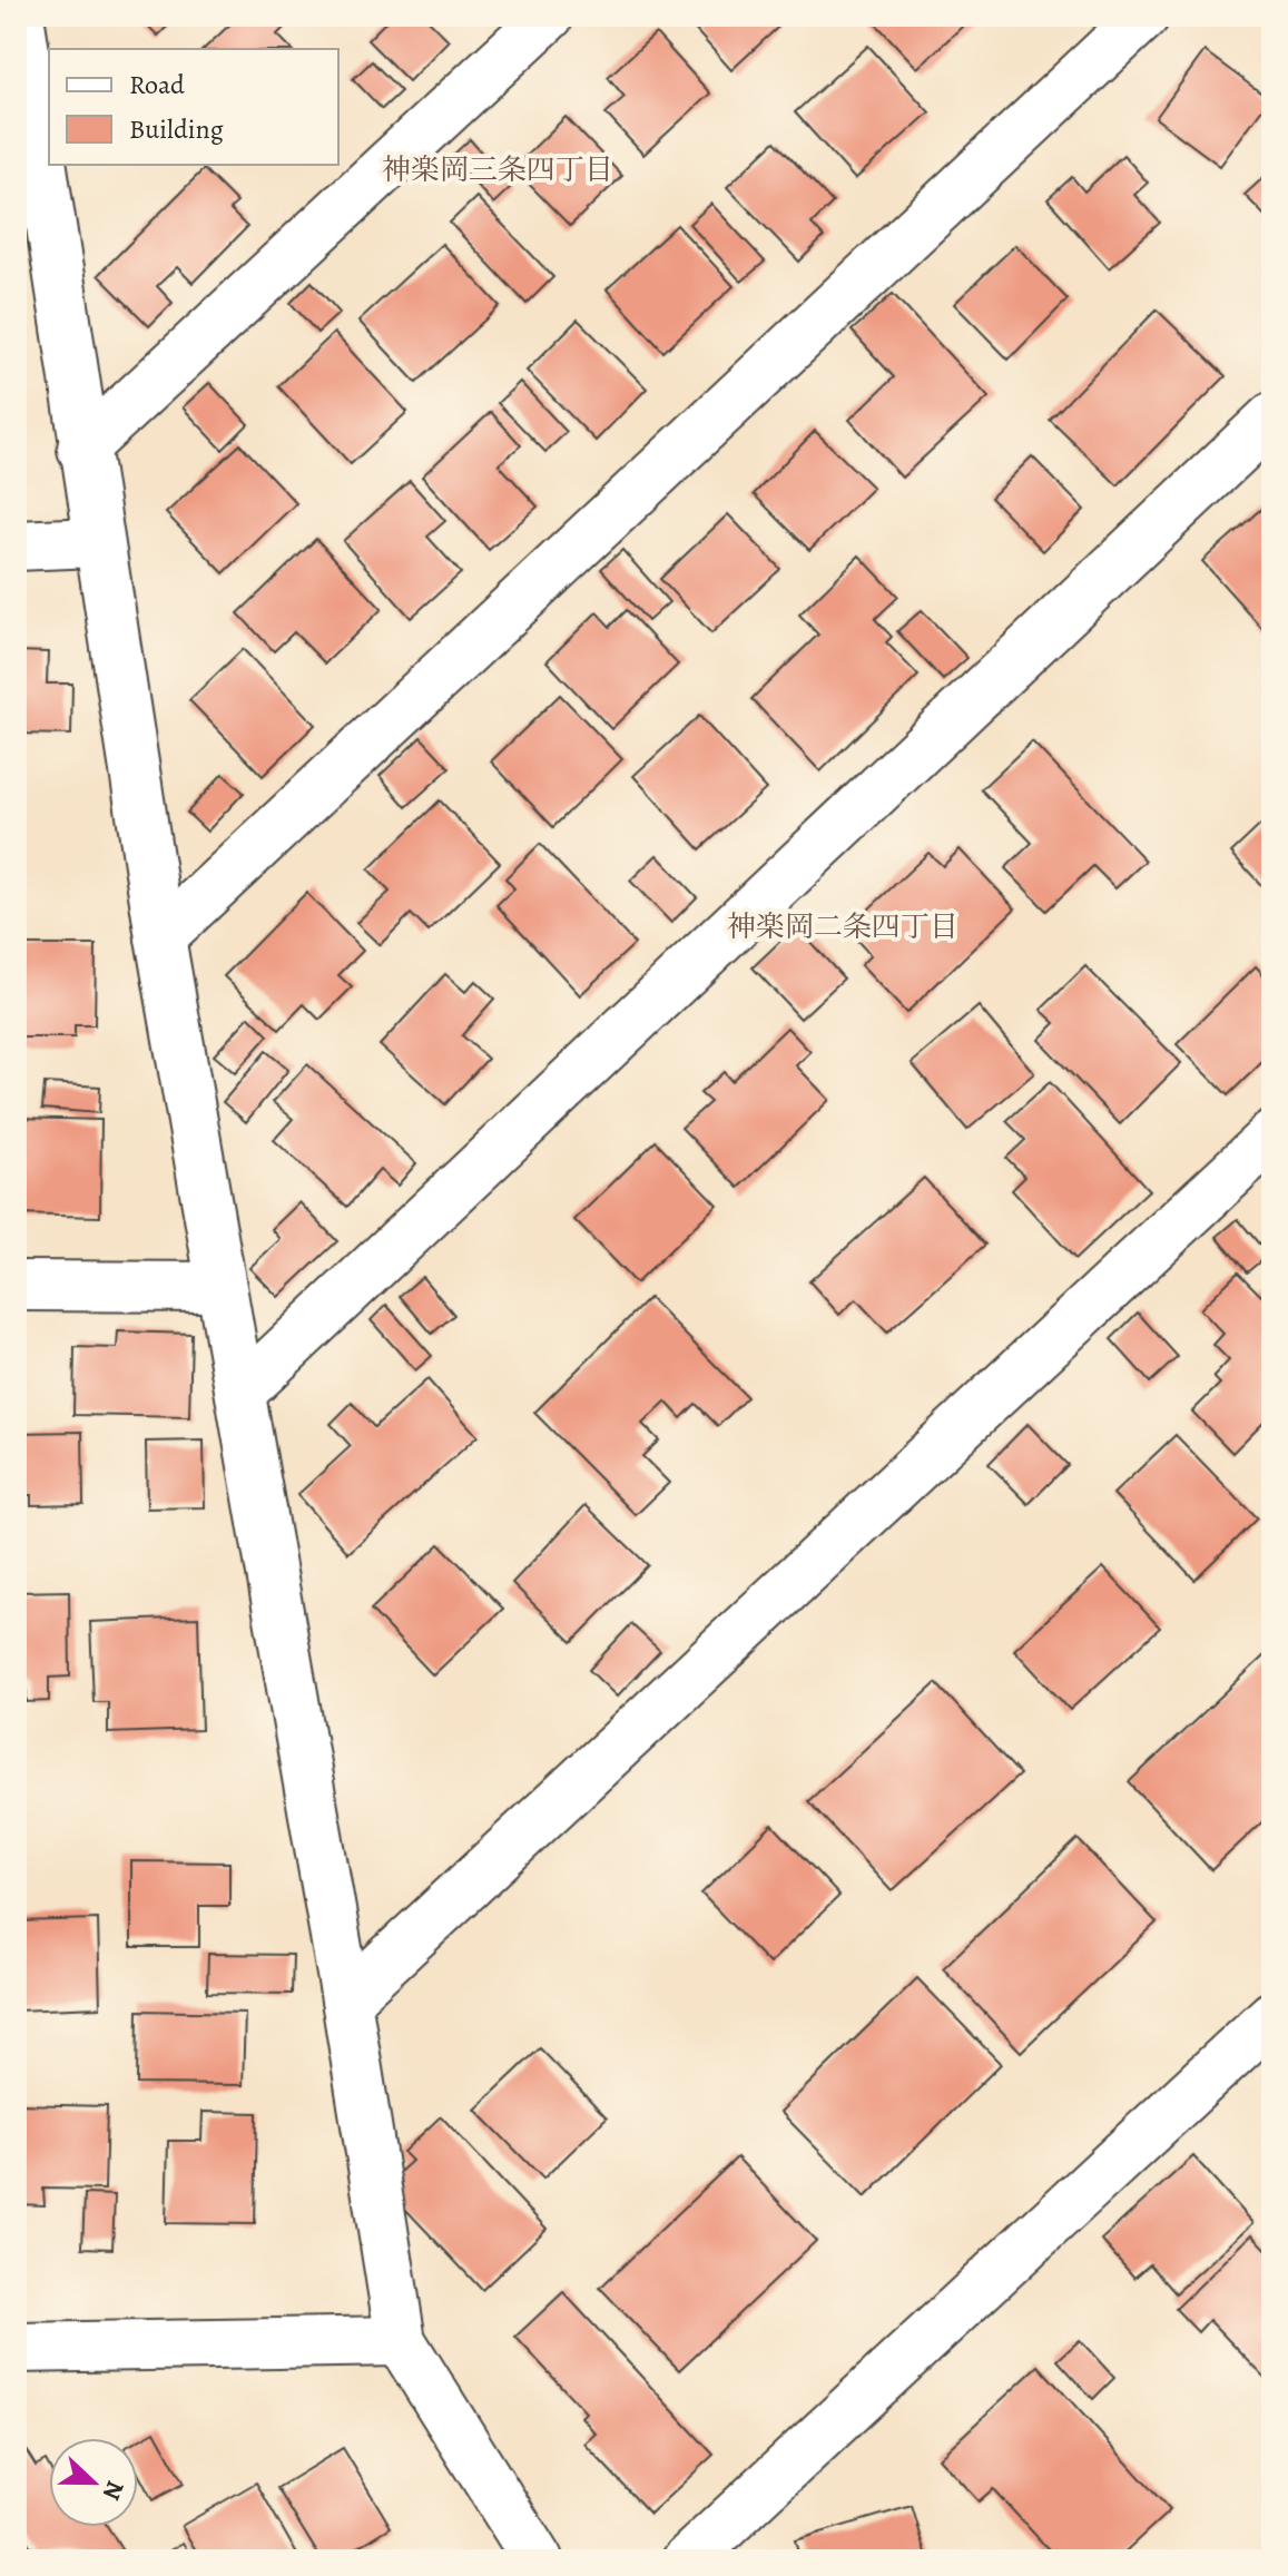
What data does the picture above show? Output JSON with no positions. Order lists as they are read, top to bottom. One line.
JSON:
{"districts":["神楽岡三条四丁目","神楽岡二条四丁目"],"legend":["Road","Building"],"north":"right"}
